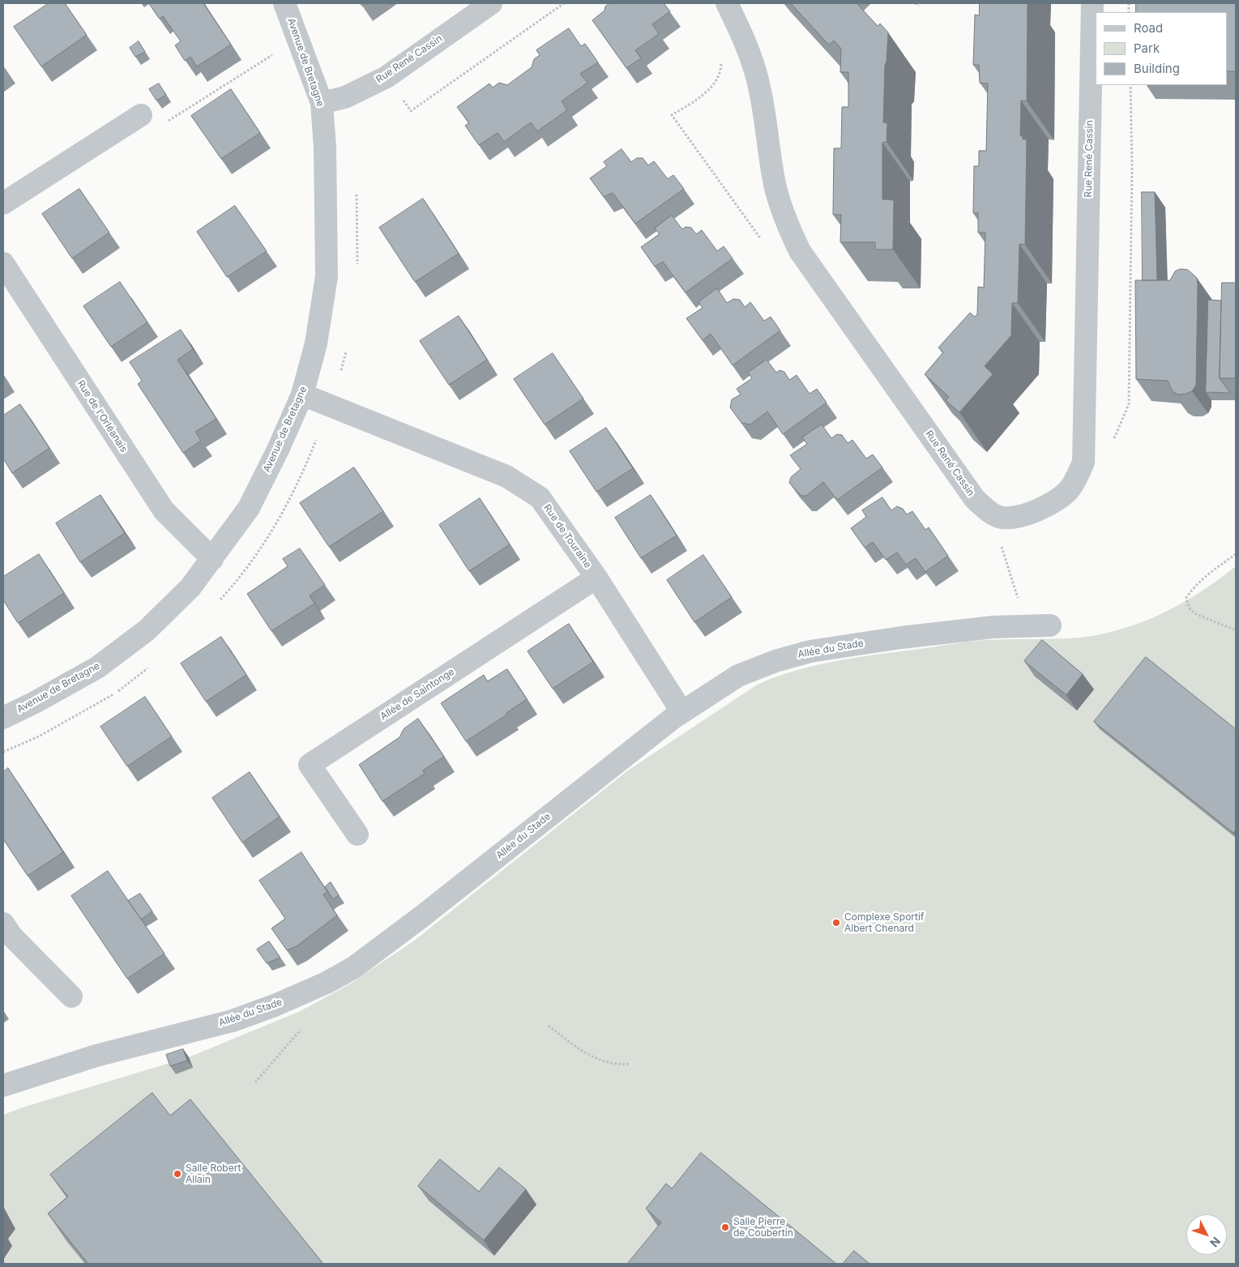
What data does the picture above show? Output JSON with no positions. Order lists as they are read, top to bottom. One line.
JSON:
{"streets":{"street":["Rue René Cassin","Avenue de Bretagne","Rue de l'Orléanais","Rue de Touraine","Allée du Stade","Allée de Saintonge"]},"crossings":[["Rue René Cassin","Avenue de Bretagne"],["Avenue de Bretagne","Rue de l'Orléanais"],["Avenue de Bretagne","Rue de Touraine"],["Rue de Touraine","Allée du Stade"],["Rue de Touraine","Allée de Saintonge"]],"places":["Complexe Sportif Albert Chenard","Salle Robert Allain","Salle Pierre de Coubertin"],"legend":["Road","Park","Building"],"north":"bottom right"}
